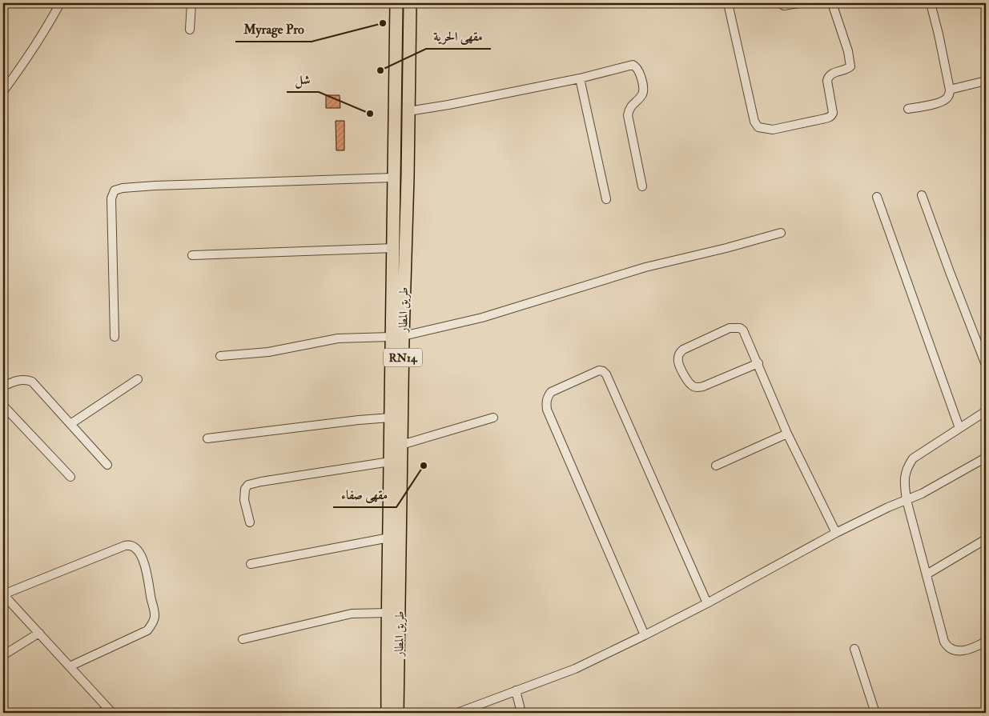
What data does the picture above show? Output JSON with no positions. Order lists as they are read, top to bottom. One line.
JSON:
{"streets":{"main road":["طريق المطار","RN14"]},"places":["Myrage Pro","مقهى الحرية","شل","مقهى صفاء"]}
